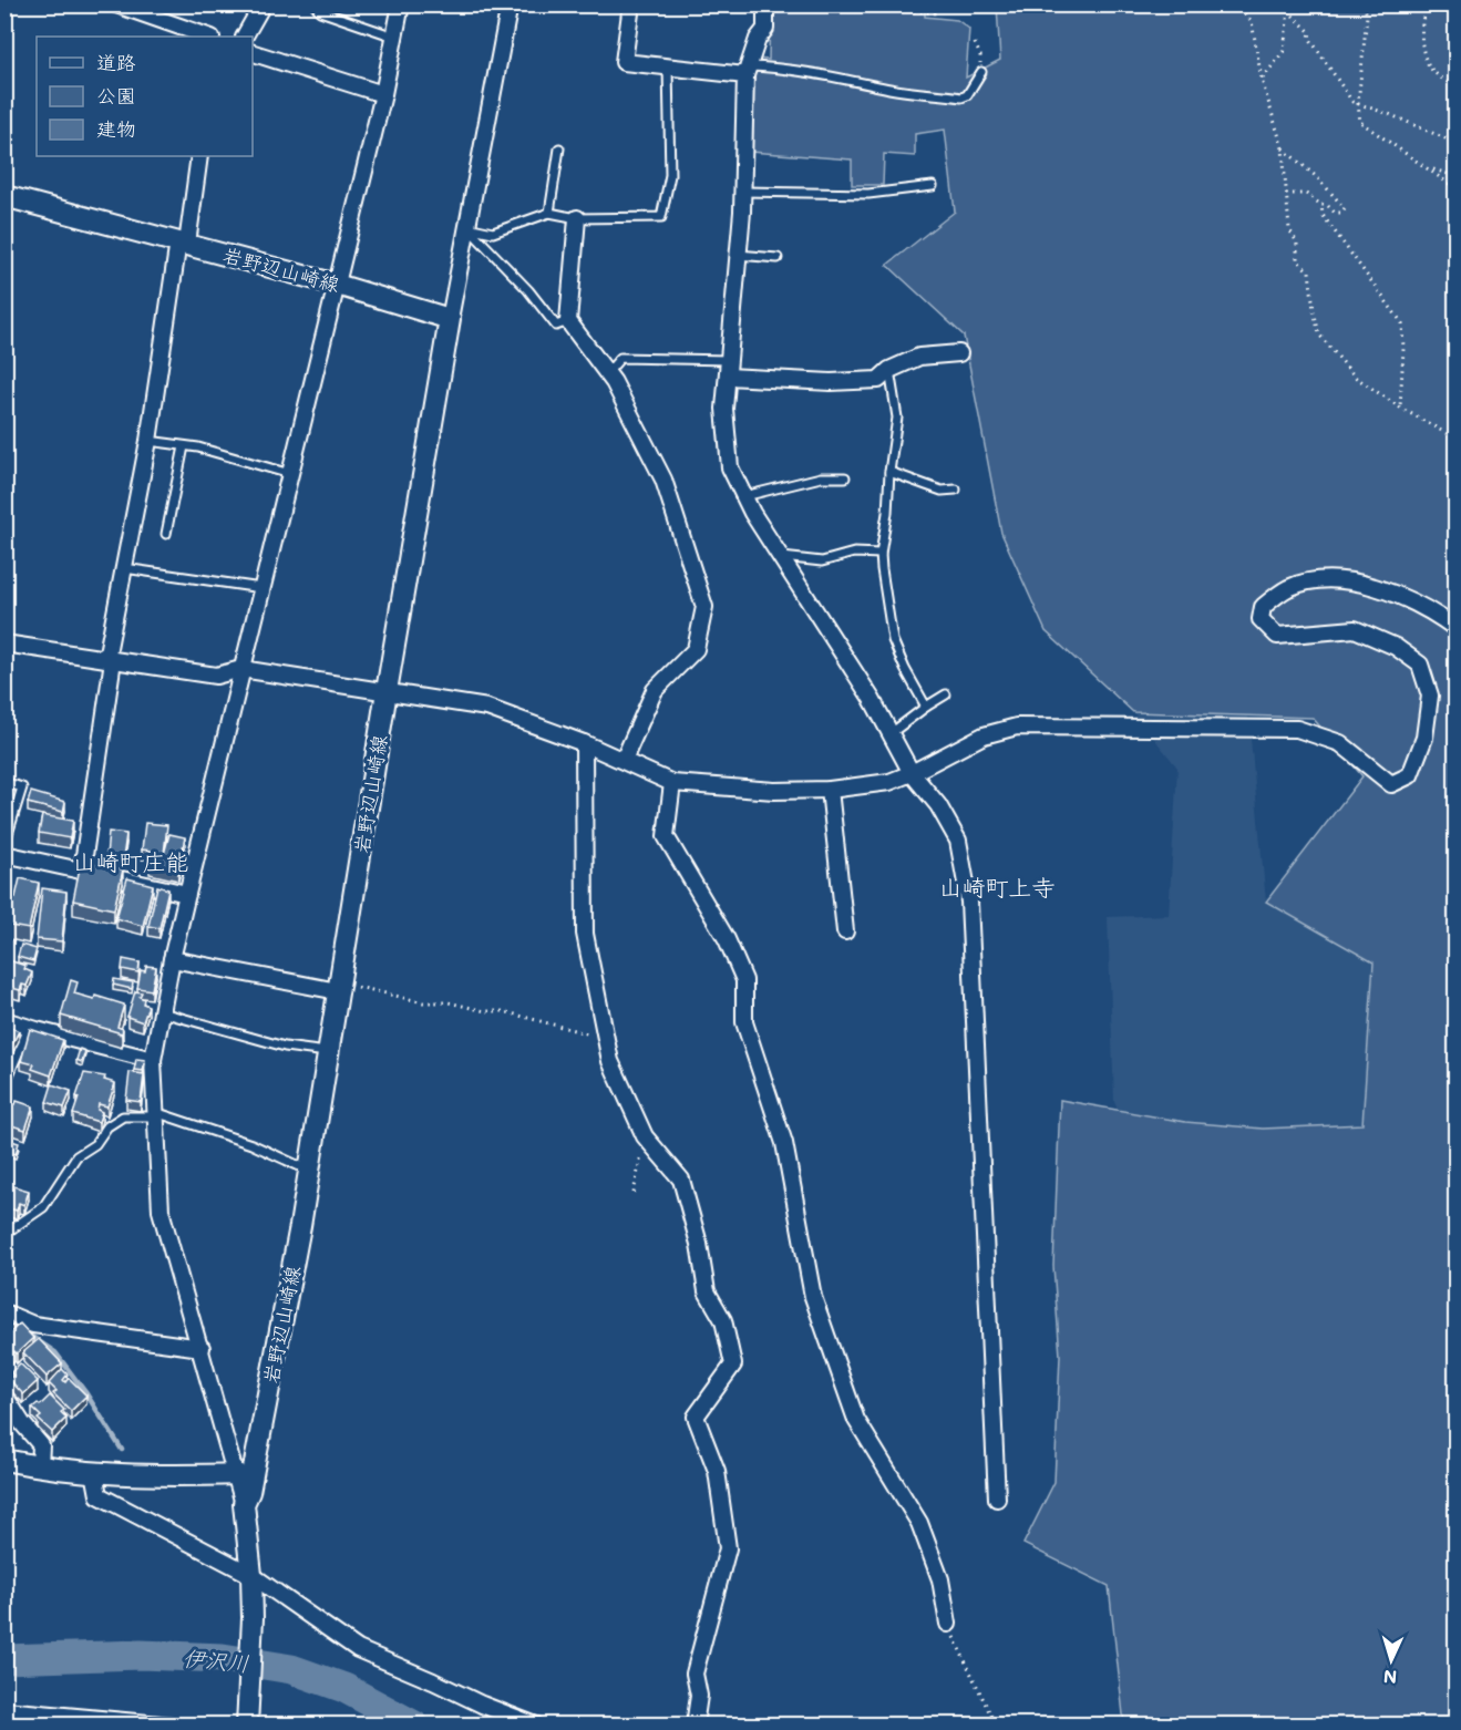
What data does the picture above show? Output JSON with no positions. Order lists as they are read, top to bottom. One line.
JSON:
{"streets":{"main road":["岩野辺山崎線"]},"districts":["山崎町庄能","山崎町上寺"],"water":["伊沢川"],"legend":["道路","公園","建物"],"north":"bottom"}
